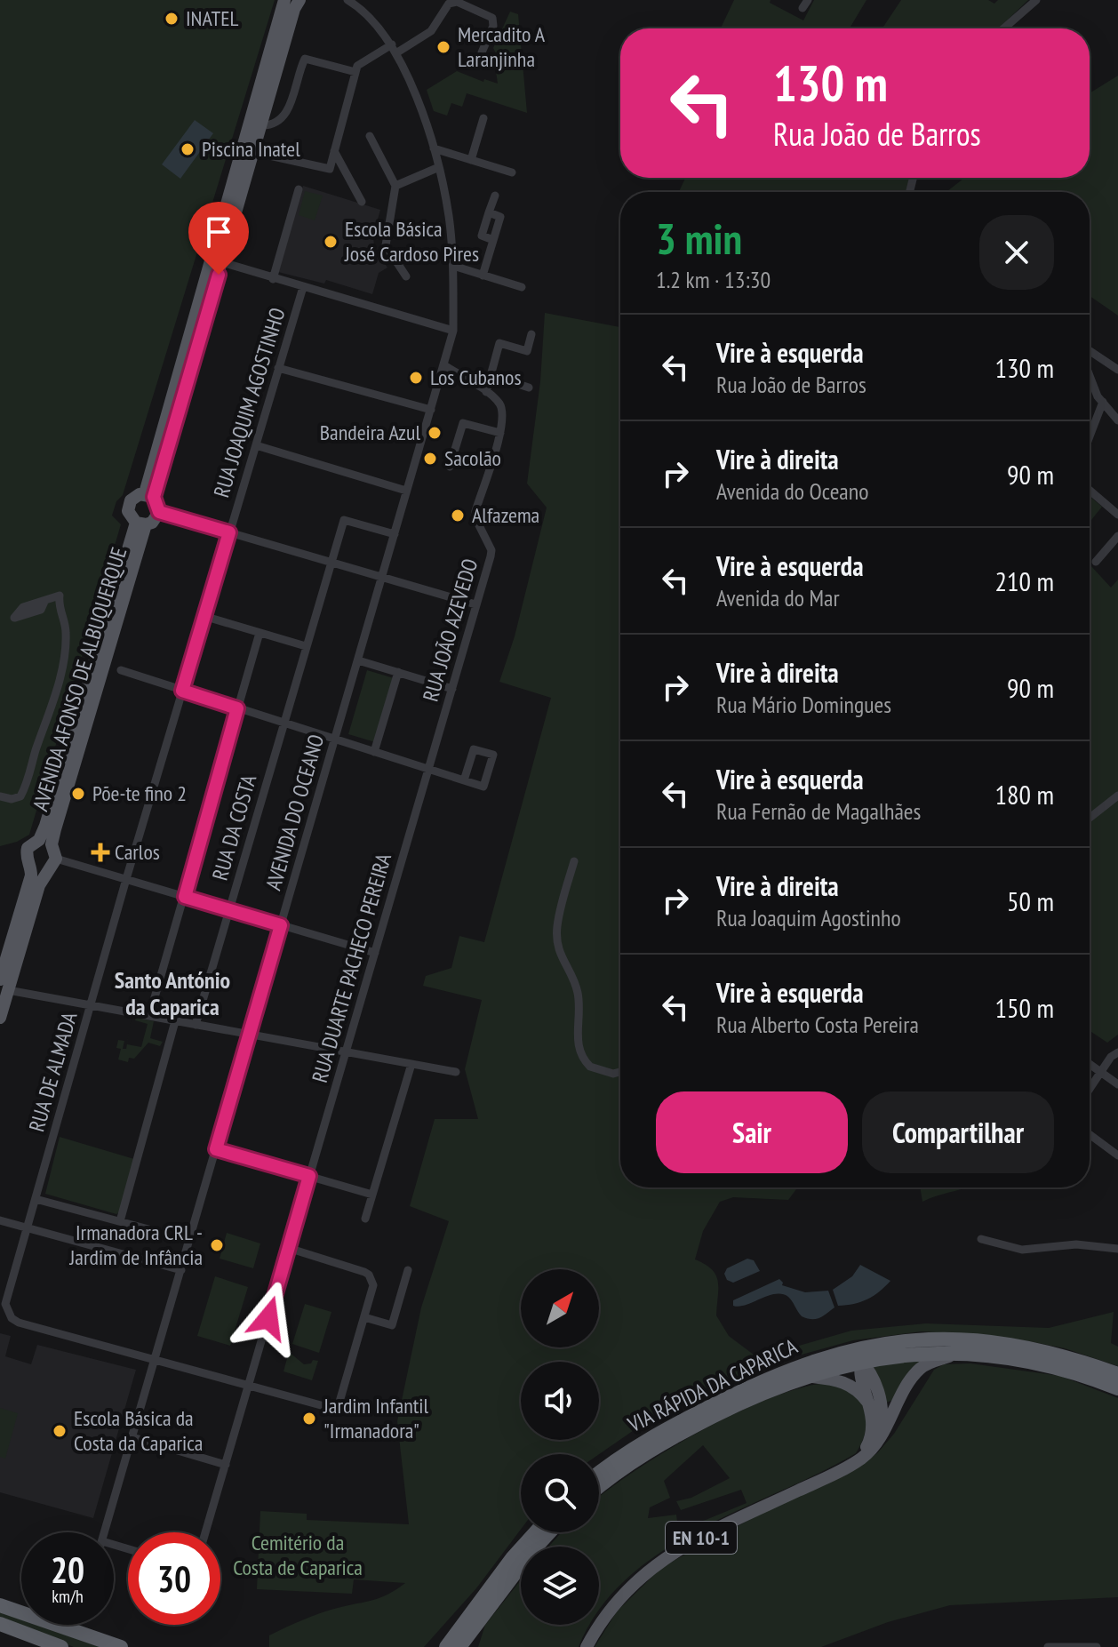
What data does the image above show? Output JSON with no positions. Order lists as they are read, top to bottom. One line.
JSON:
{"streets":{"highway":["VIA RÁPIDA DA CAPARICA"],"main road":["AVENIDA AFONSO DE ALBUQUERQUE","EN 10-1"],"street":["RUA JOAQUIM AGOSTINHO","RUA JOÃO AZEVEDO","AVENIDA DO OCEANO","RUA DA COSTA","RUA DUARTE PACHECO PEREIRA","RUA DE ALMADA"]},"crossings":[["RUA JOAQUIM AGOSTINHO","RUA DE ALMADA"],["RUA JOÃO AZEVEDO","AVENIDA DO OCEANO"],["RUA JOÃO AZEVEDO","RUA DUARTE PACHECO PEREIRA"],["AVENIDA DO OCEANO","RUA DA COSTA"],["AVENIDA DO OCEANO","RUA DE ALMADA"],["VIA RÁPIDA DA CAPARICA","EN 10-1"]],"districts":["Santo António da Caparica"],"parks":["Cemitério da Costa de Caparica"],"places":{"other":["INATEL","Mercadito A Laranjinha","Piscina Inatel","Escola Básica José Cardoso Pires","Los Cubanos","Bandeira Azul","Sacolão","Alfazema","Põe-te fino 2","Irmanadora CRL - Jardim de Infância","Jardim Infantil \"Irmanadora\"","Escola Básica da Costa da Caparica"],"health":["Carlos"]},"north":"top right","page":{"turn":["130 m","Rua João de Barros"],"heading":["3 min","1.2 km · 13:30"],"list":[{"name":"Vire à esquerda","note":"Rua João de Barros","value":"130 m"},{"name":"Vire à direita","note":"Avenida do Oceano","value":"90 m"},{"name":"Vire à esquerda","note":"Avenida do Mar","value":"210 m"},{"name":"Vire à direita","note":"Rua Mário Domingues","value":"90 m"},{"name":"Vire à esquerda","note":"Rua Fernão de Magalhães","value":"180 m"},{"name":"Vire à direita","note":"Rua Joaquim Agostinho","value":"50 m"},{"name":"Vire à esquerda","note":"Rua Alberto Costa Pereira","value":"150 m"}],"buttons":["Sair","Compartilhar"],"speed":"20 km/h","limit":"30"}}
